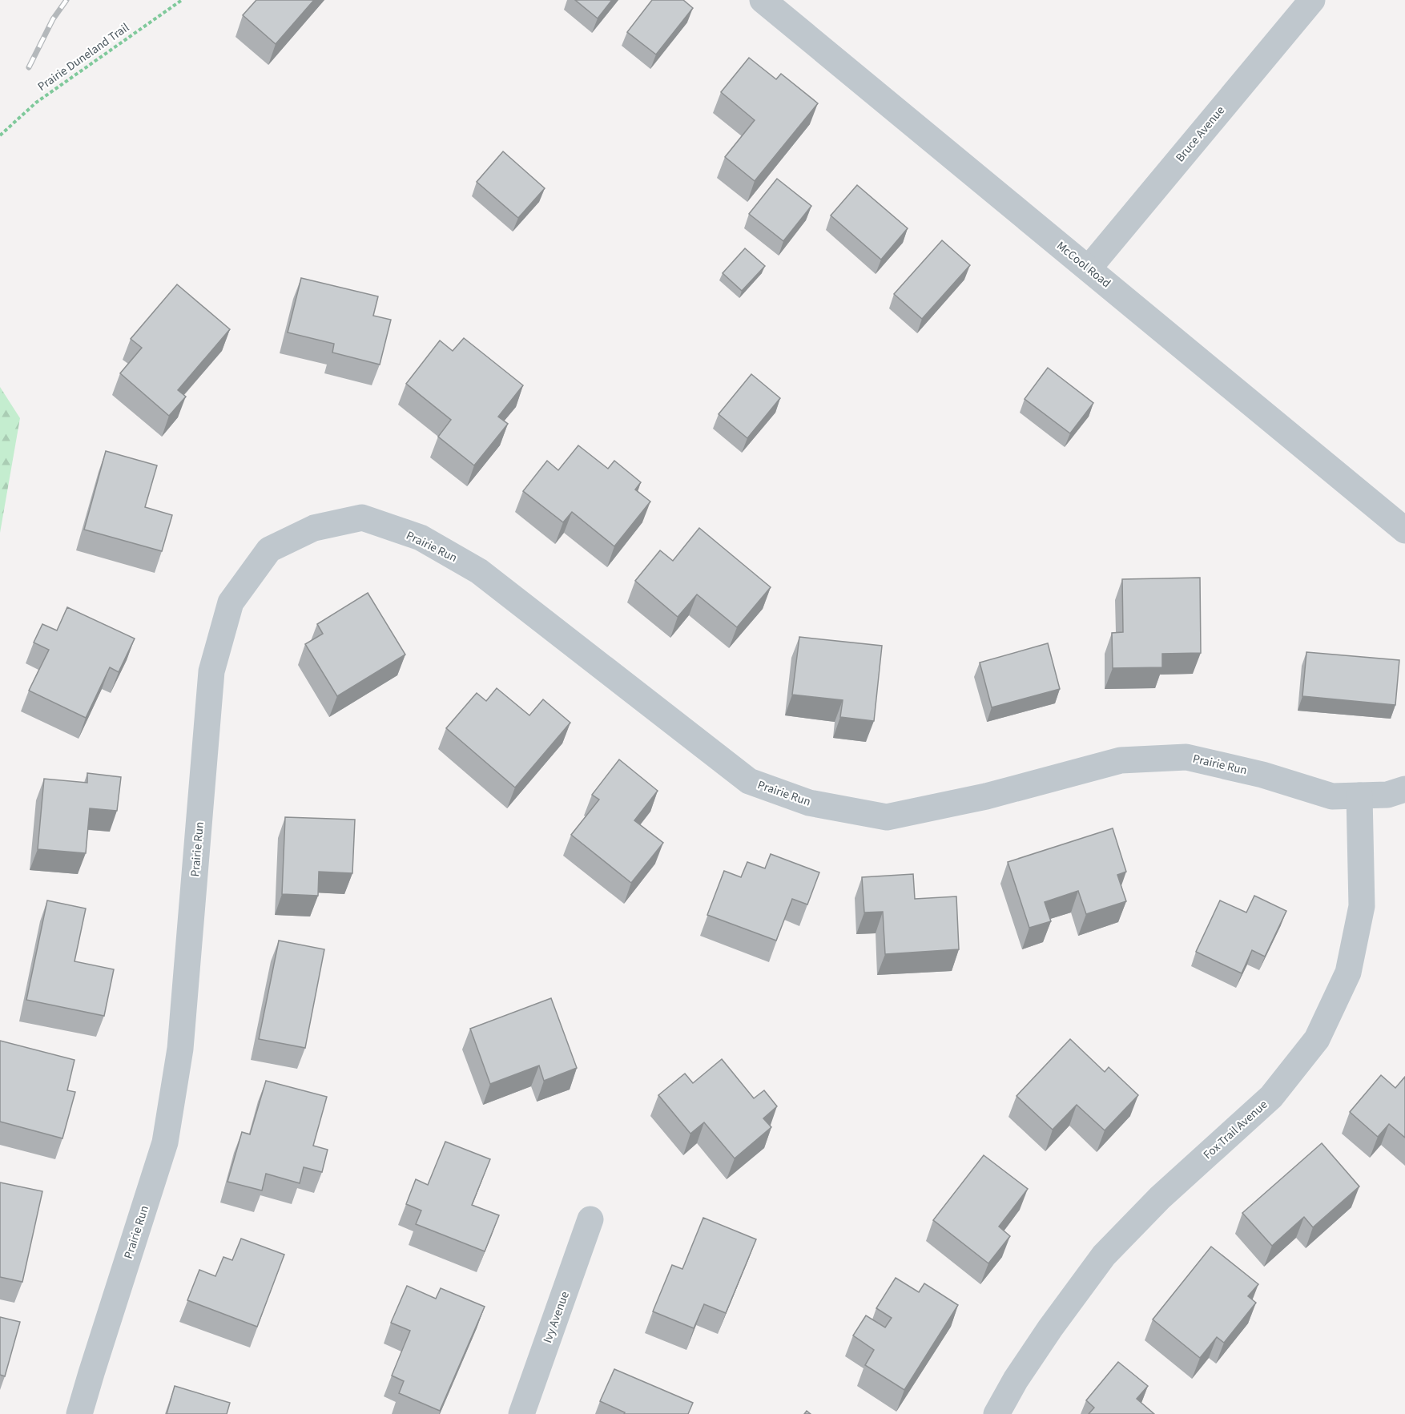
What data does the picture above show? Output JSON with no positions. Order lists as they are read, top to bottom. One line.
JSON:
{"streets":{"street":["Bruce Avenue","McCool Road","Prairie Run","Fox Trail Avenue","Ivy Avenue"],"path":["Prairie Duneland Trail"]},"crossings":[["Bruce Avenue","McCool Road"],["Prairie Run","Fox Trail Avenue"]]}
